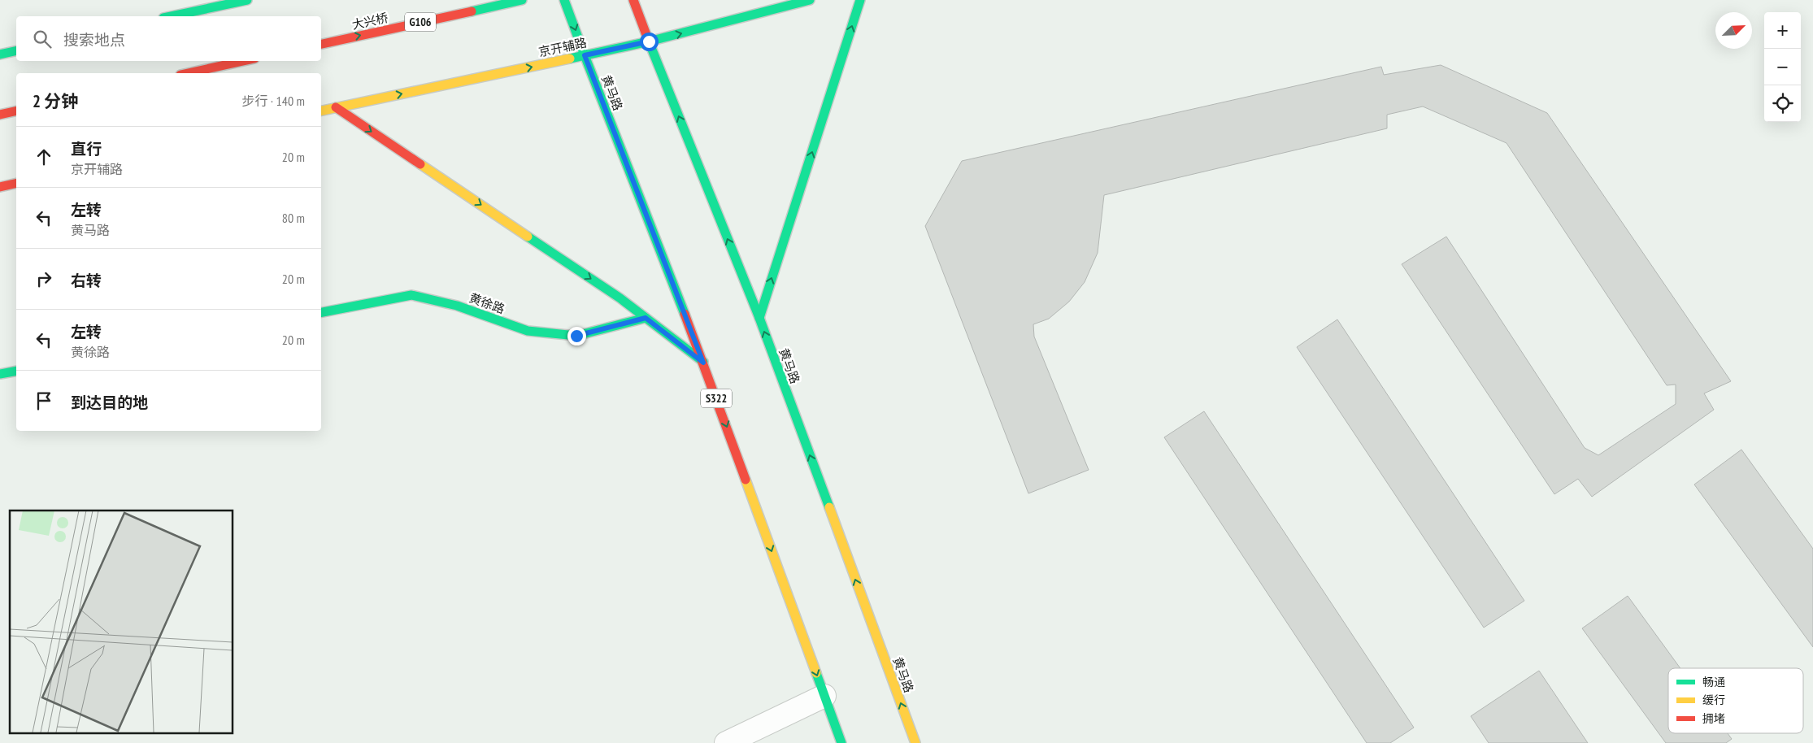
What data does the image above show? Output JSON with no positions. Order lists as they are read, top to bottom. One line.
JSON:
{"streets":{"main road":["大兴桥","G106","京开辅路","黄马路","黄徐路","S322"]},"crossings":[["京开辅路","黄马路"]],"one_way":["大兴桥","京开辅路"],"legend":["畅通","缓行","拥堵"],"north":"top right","page":{"map_buttons":["+","−"],"search":"搜索地点","heading":["2 分钟","步行 · 140 m"],"list":[["直行","京开辅路","20 m"],["左转","黄马路","80 m"],["右转","20 m"],["左转","黄徐路","20 m"],"到达目的地"]}}
